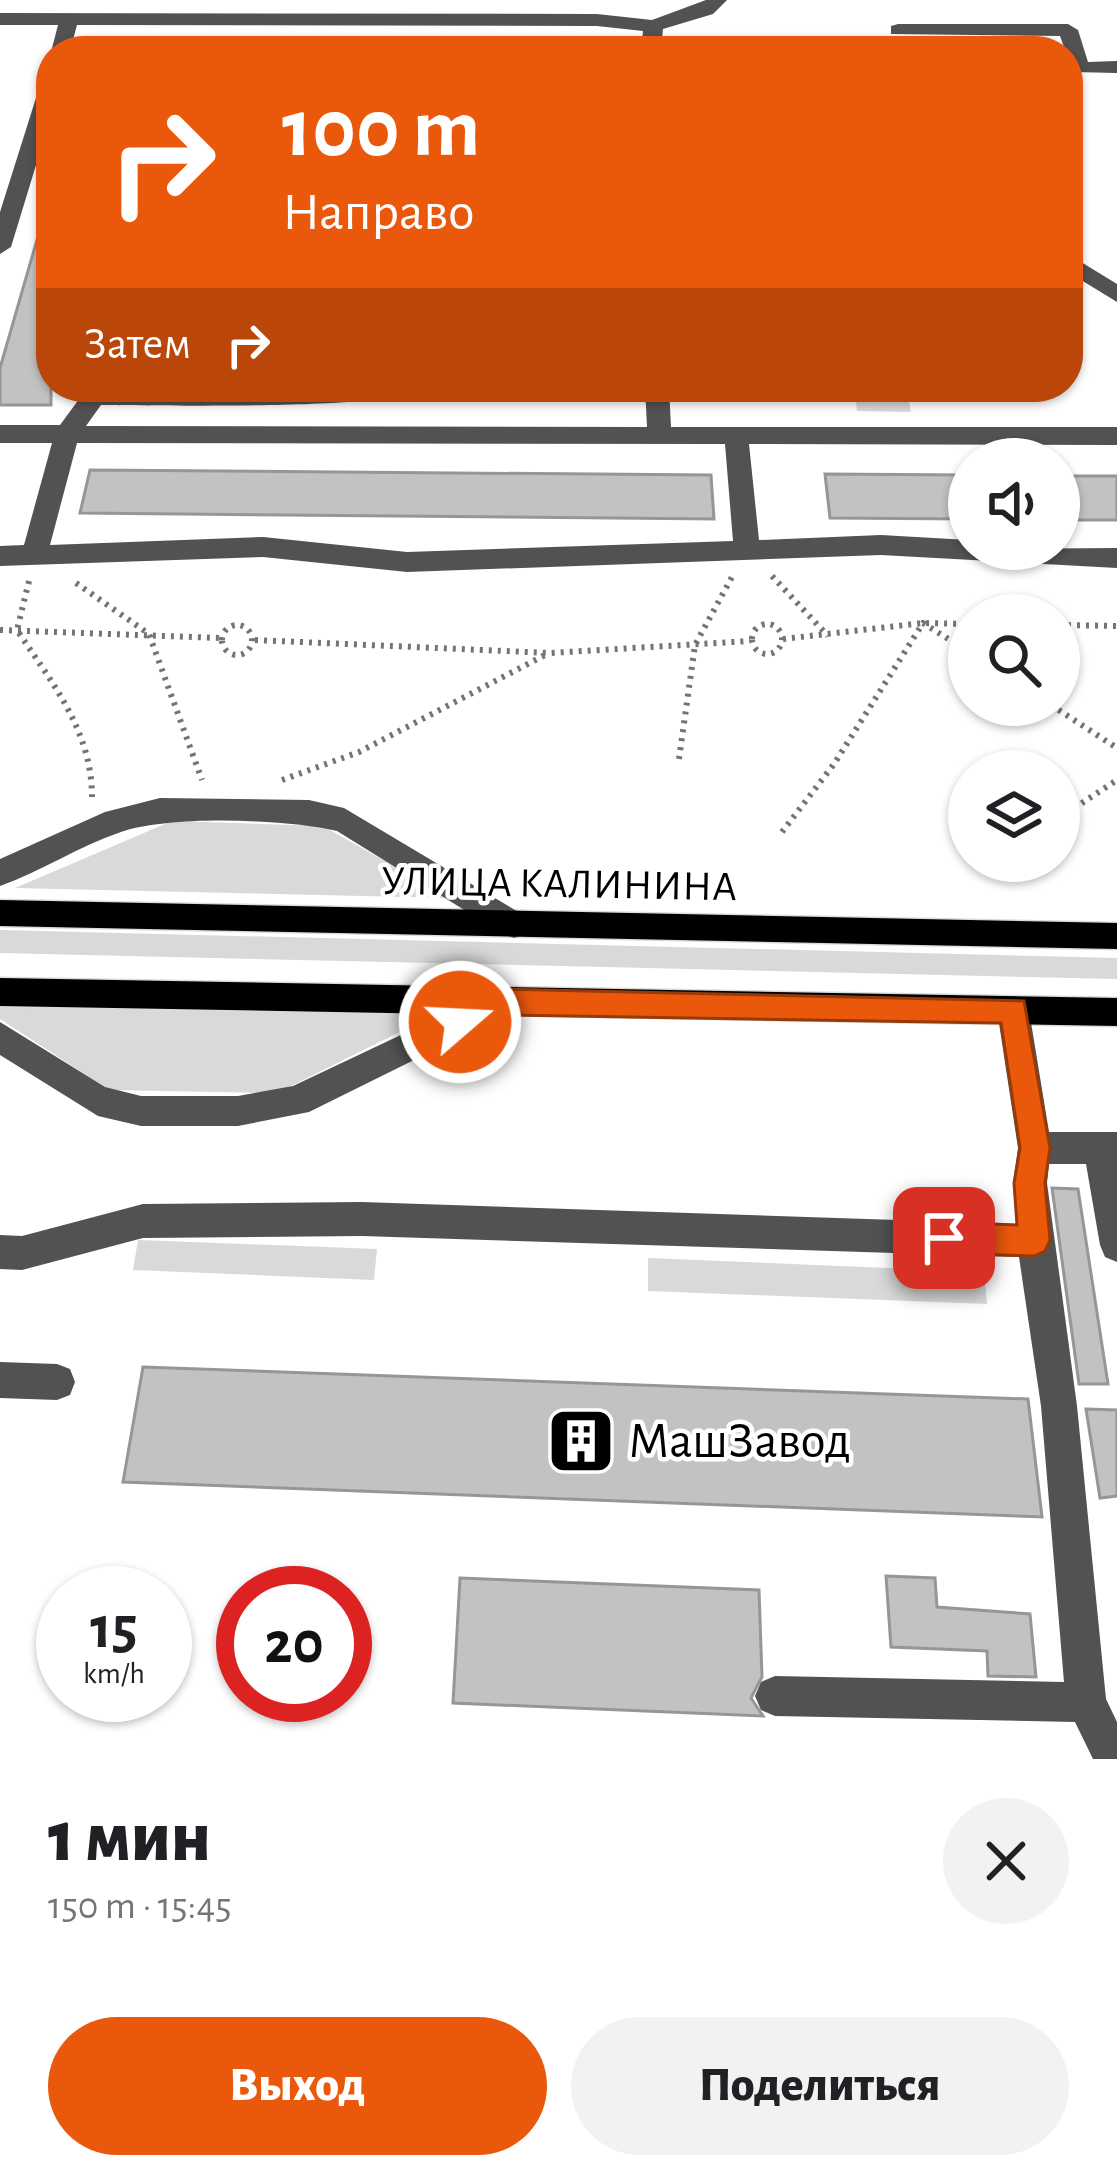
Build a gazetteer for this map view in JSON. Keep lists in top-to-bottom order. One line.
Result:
{"streets":{"main road":["УЛИЦА КАЛИНИНА"]},"places":{"building":["МашЗавод"]},"page":{"turn":["100 m","Направо"],"then":"Затем","speed":"15 km/h","limit":"20","heading":["1 мин","150 m · 15:45"],"buttons":["Выход","Поделиться"]}}
